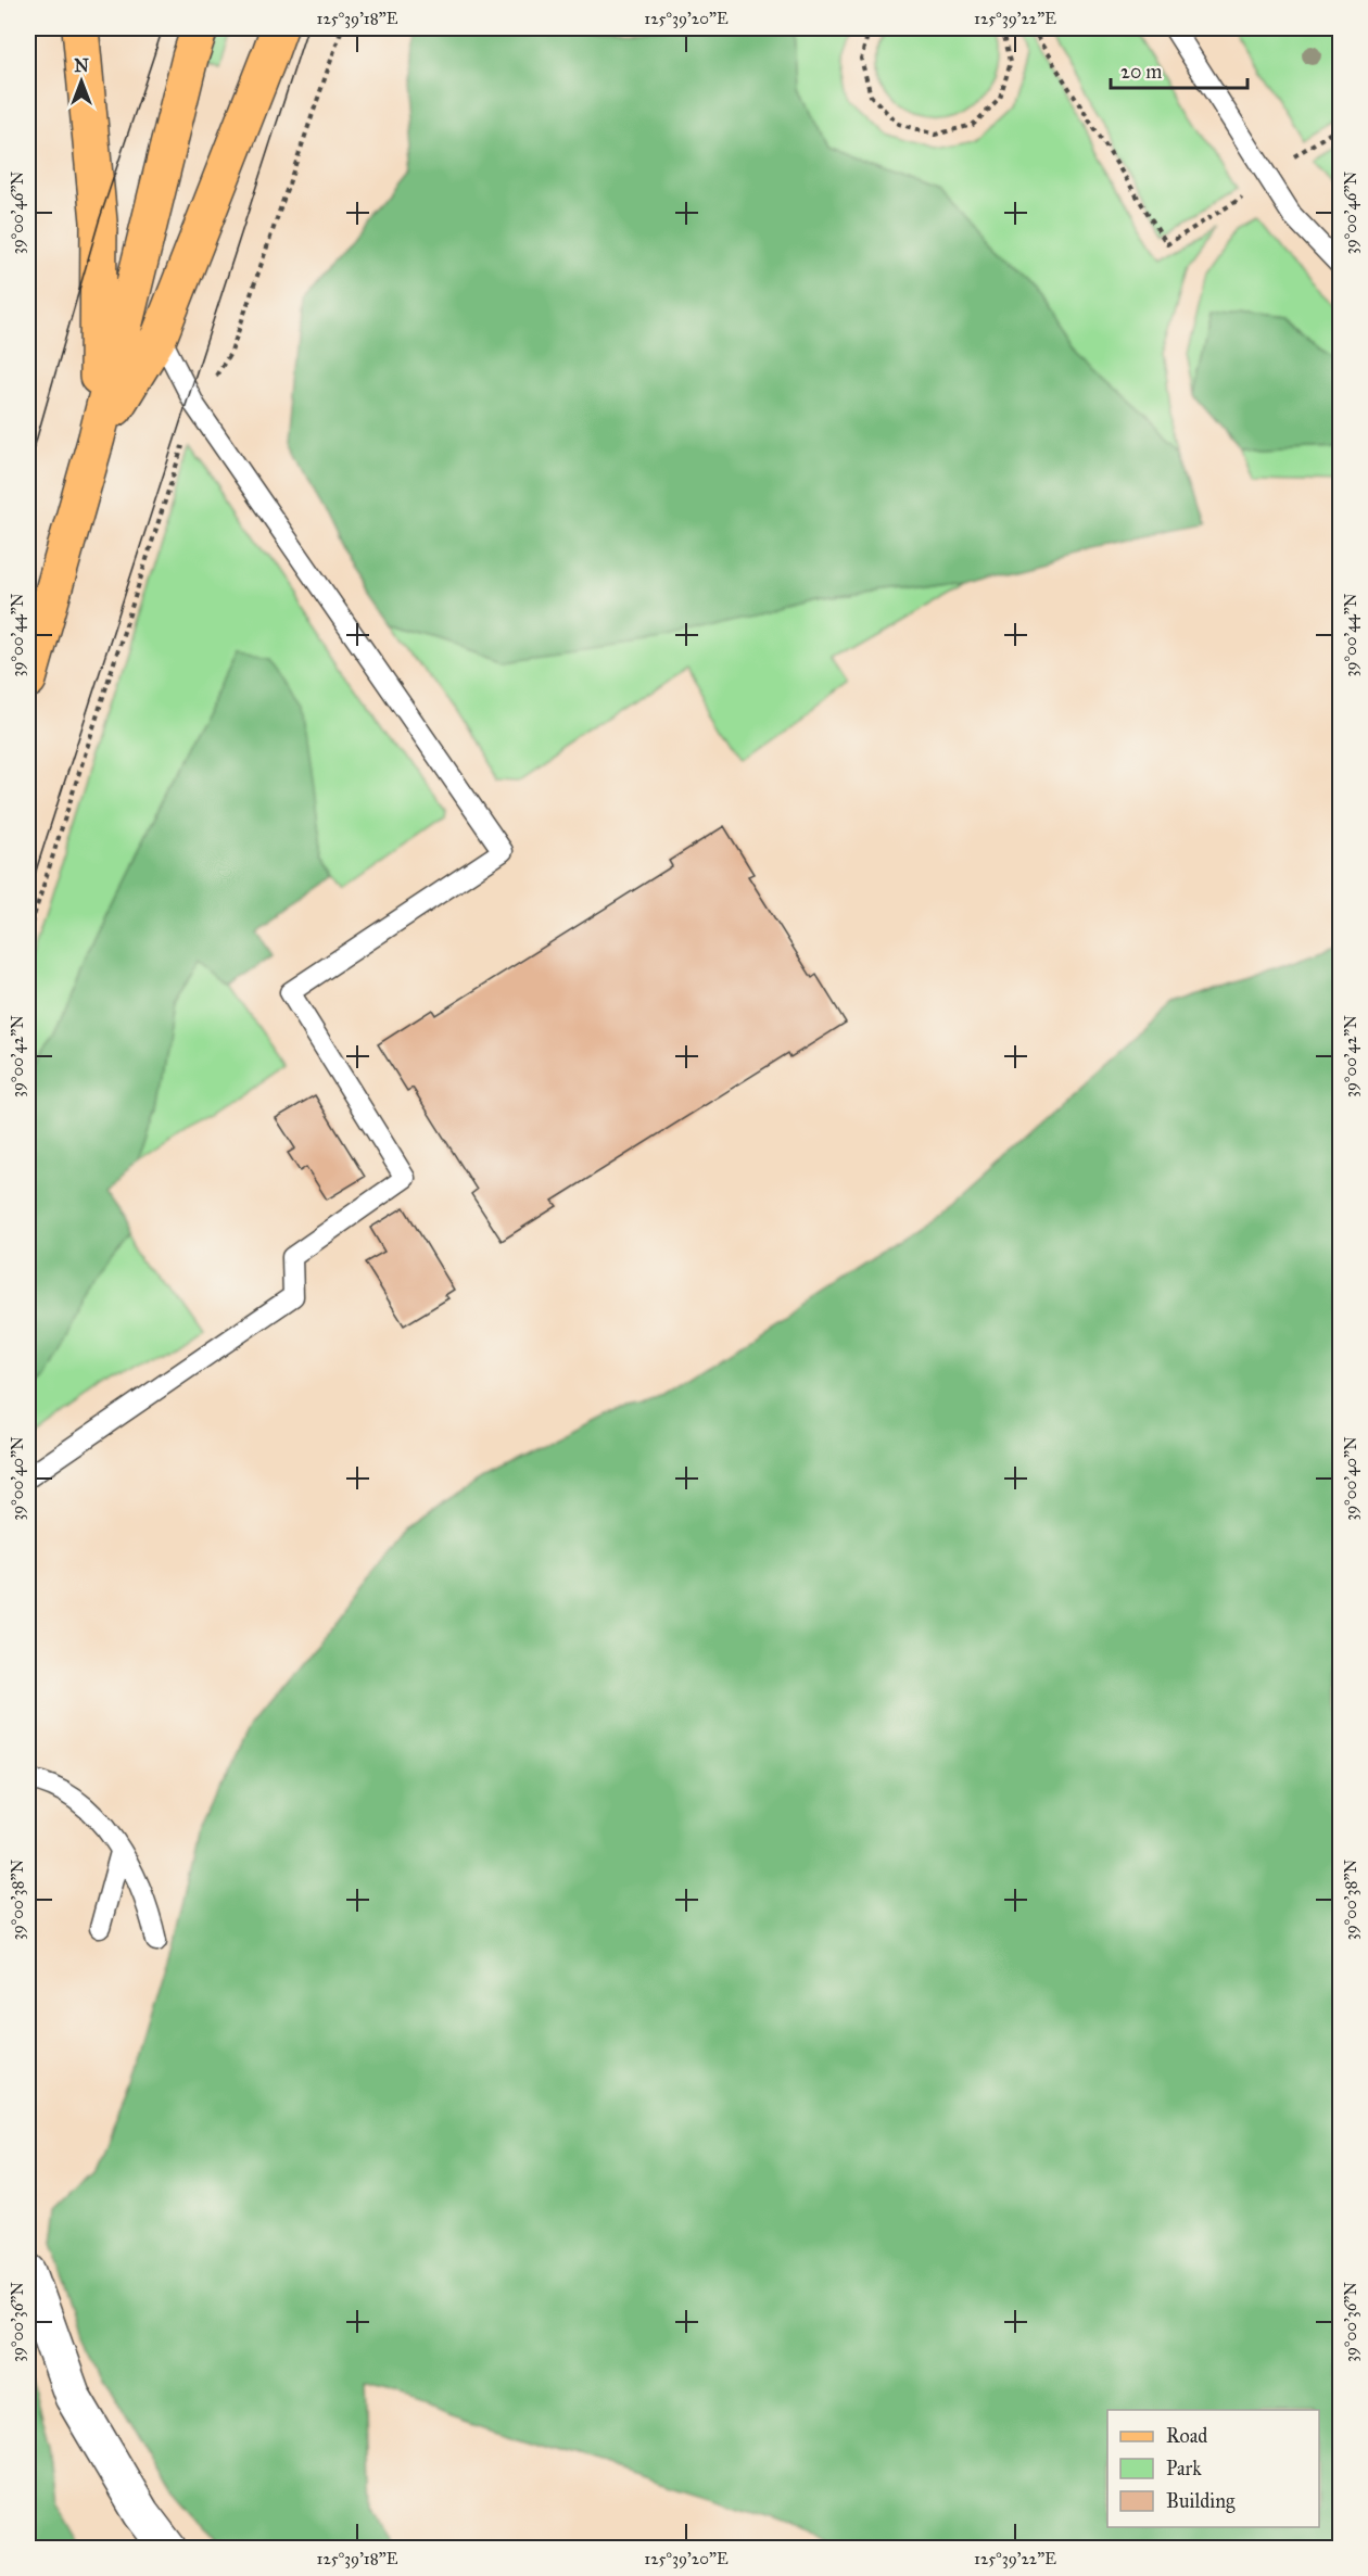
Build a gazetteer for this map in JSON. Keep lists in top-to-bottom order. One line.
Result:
{"legend":["Road","Park","Building"],"scale_bar":"20 m","north":"top","coordinates":["125°39'18\"E","125°39'20\"E","125°39'22\"E","39°00'46\"N","39°00'44\"N","39°00'42\"N","39°00'40\"N","39°00'38\"N","39°00'36\"N"]}
